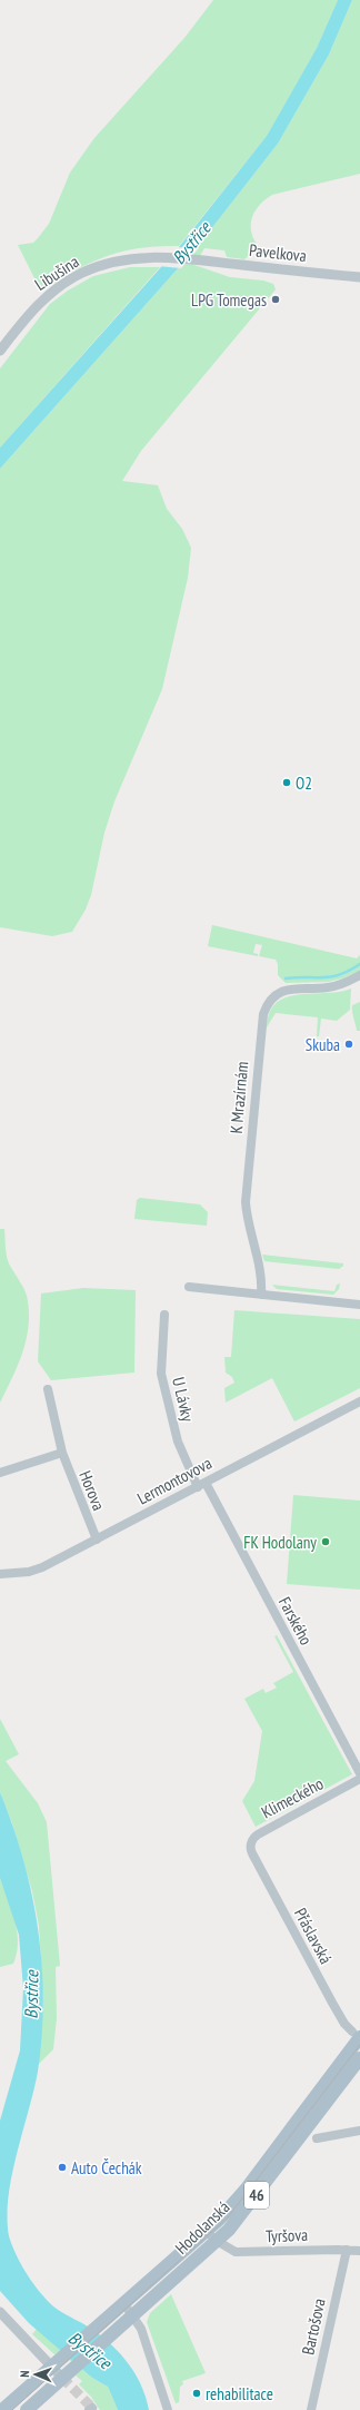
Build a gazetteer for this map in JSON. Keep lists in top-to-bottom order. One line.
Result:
{"streets":{"main road":["46","Hodolanská"],"street":["Pavelkova","Libušina","K Mrazírnám","U Lávky","Lermontovova","Horova","Farského","Klimeckého","Přáslavská","Tyršova","Bartošova"]},"crossings":[["Pavelkova","Libušina"],["U Lávky","Lermontovova"],["U Lávky","Farského"],["Lermontovova","Horova"],["Lermontovova","Farského"],["Klimeckého","Přáslavská"],["46","Hodolanská"],["Hodolanská","Tyršova"],["Tyršova","Bartošova"]],"water":["Bystřice"],"places":["LPG Tomegas","O2","Skuba","FK Hodolany","Auto Čechák","rehabilitace"],"north":"left"}
